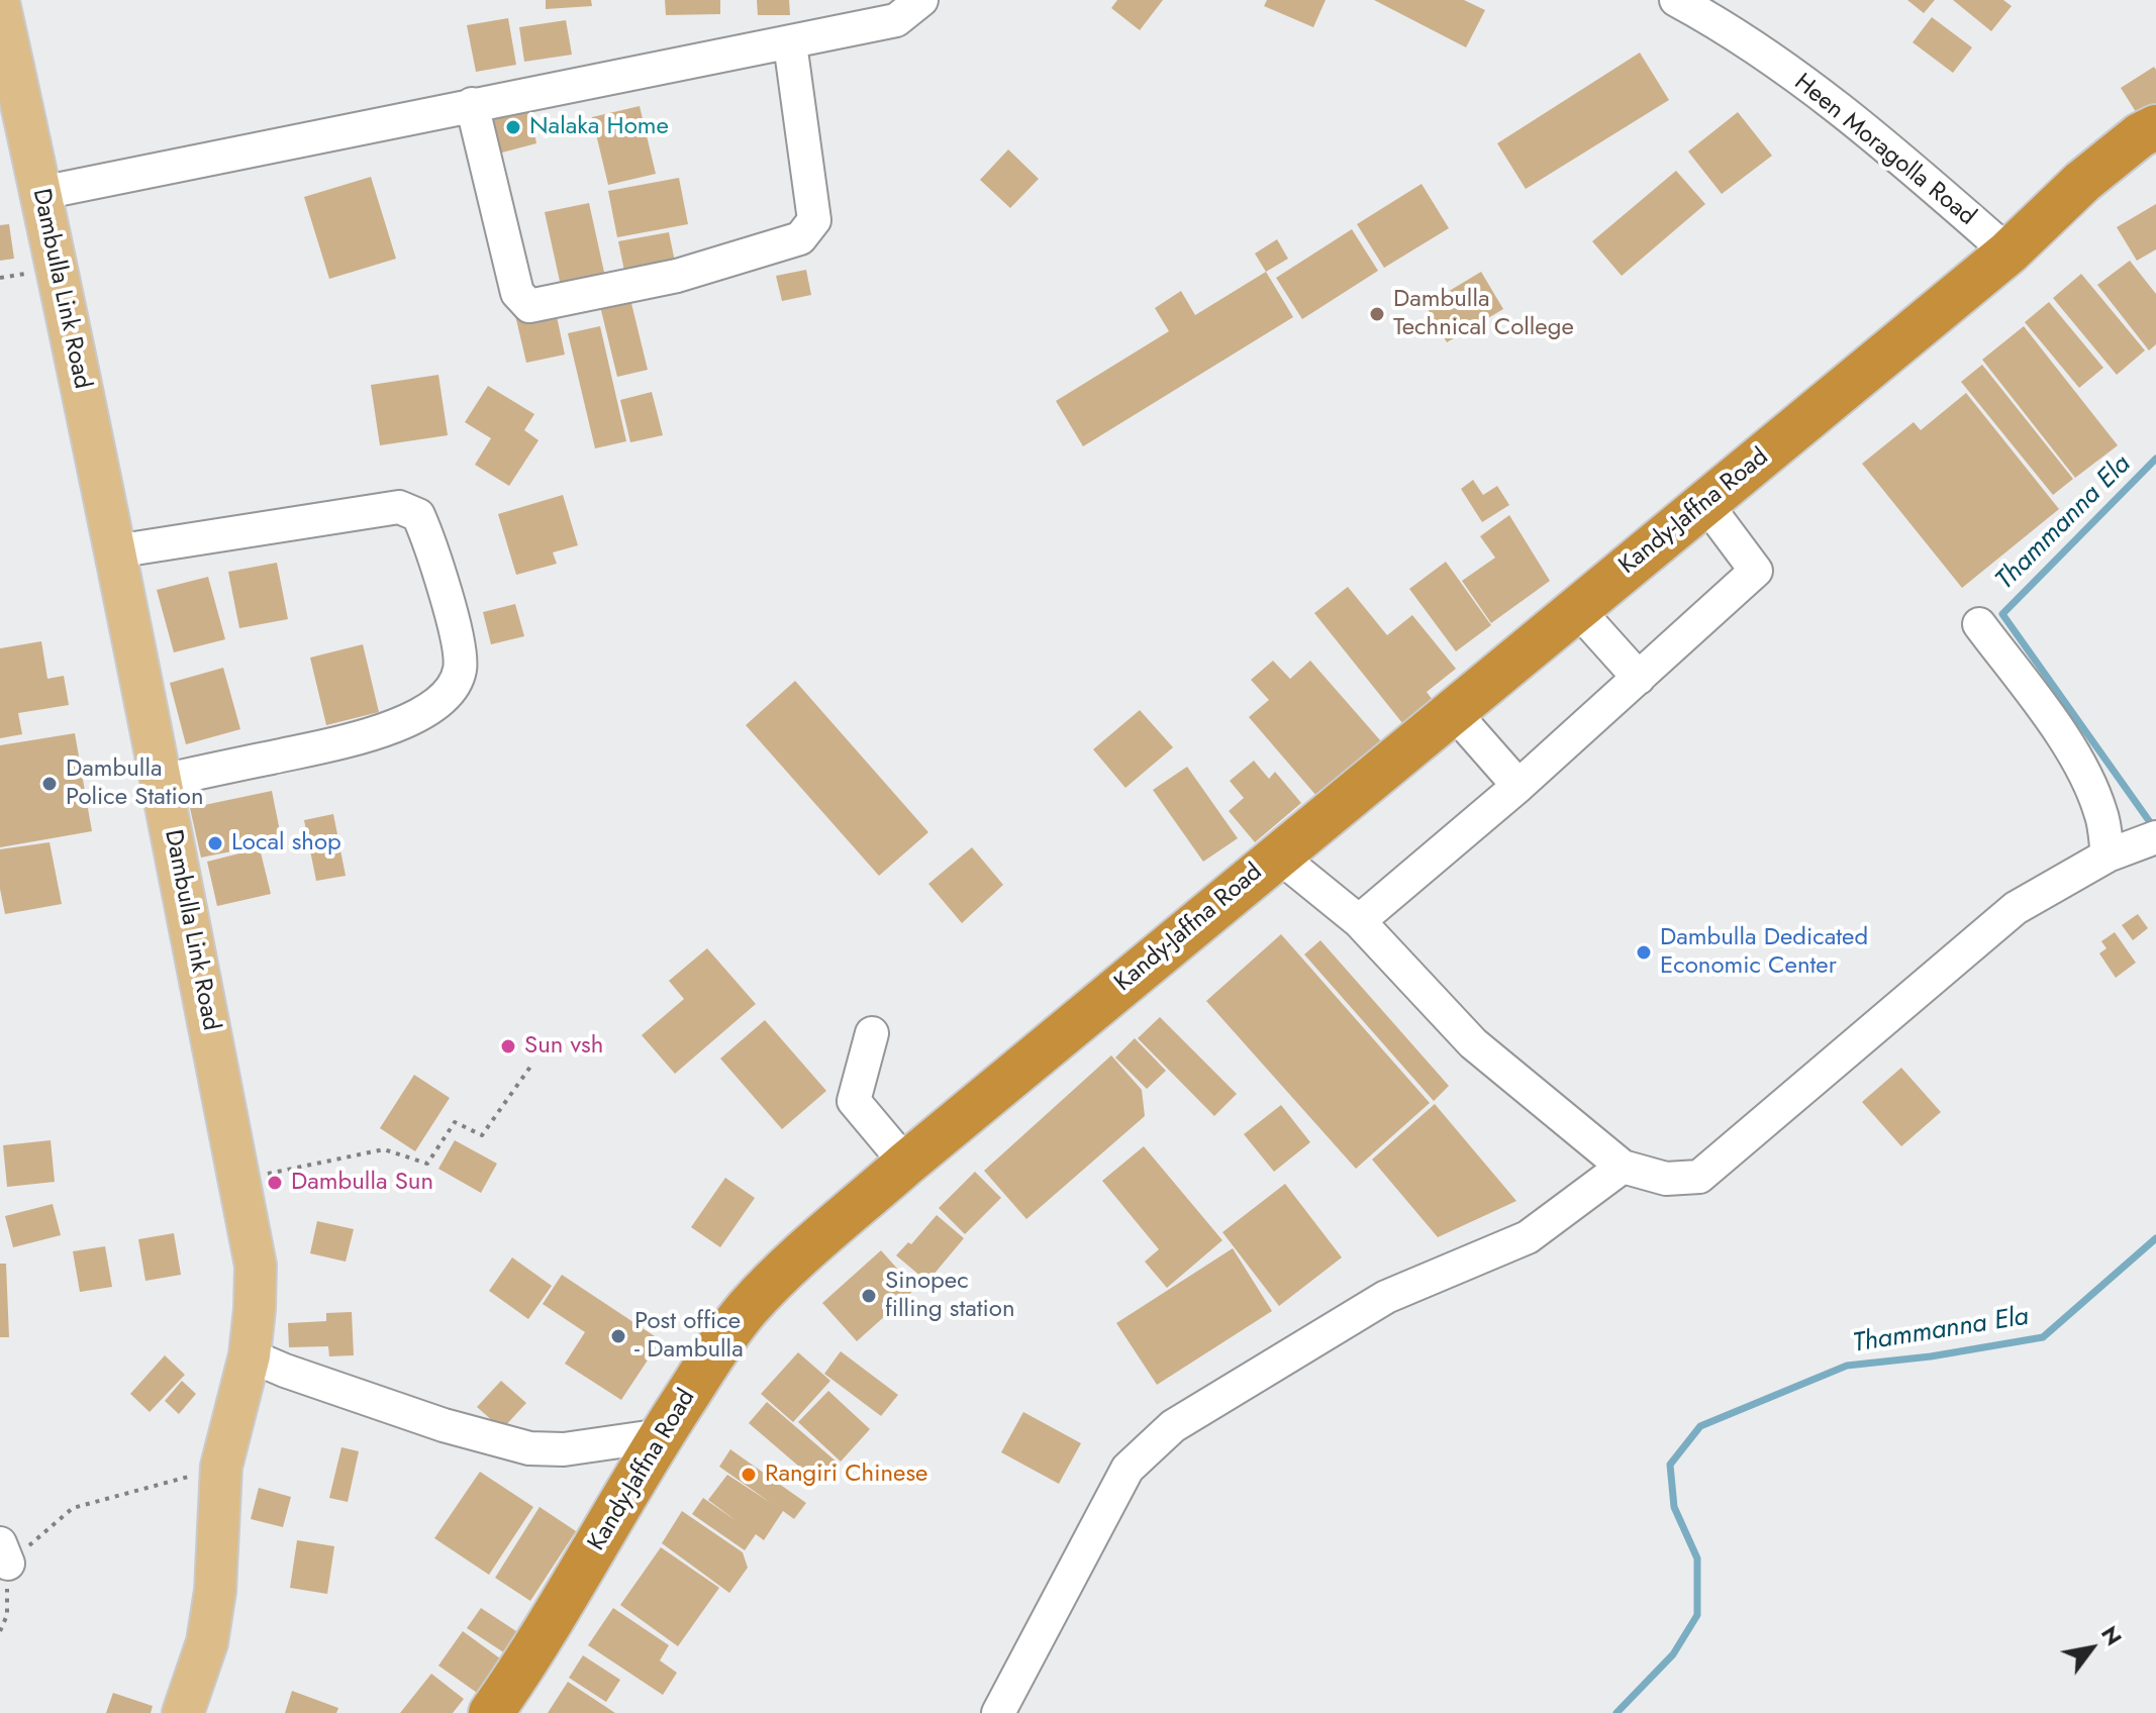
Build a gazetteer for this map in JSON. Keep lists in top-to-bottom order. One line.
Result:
{"streets":{"highway":["Kandy-Jaffna Road"],"main road":["Dambulla Link Road"],"street":["Heen Moragolla Road"]},"crossings":[["Heen Moragolla Road","Kandy-Jaffna Road"]],"water":["Thammanna Ela"],"places":["Nalaka Home","Dambulla Technical College","Dambulla Police Station","Local shop","Dambulla Dedicated Economic Center","Sun vsh","Dambulla Sun","Sinopec filling station","Post office - Dambulla","Rangiri Chinese"],"north":"top right"}
